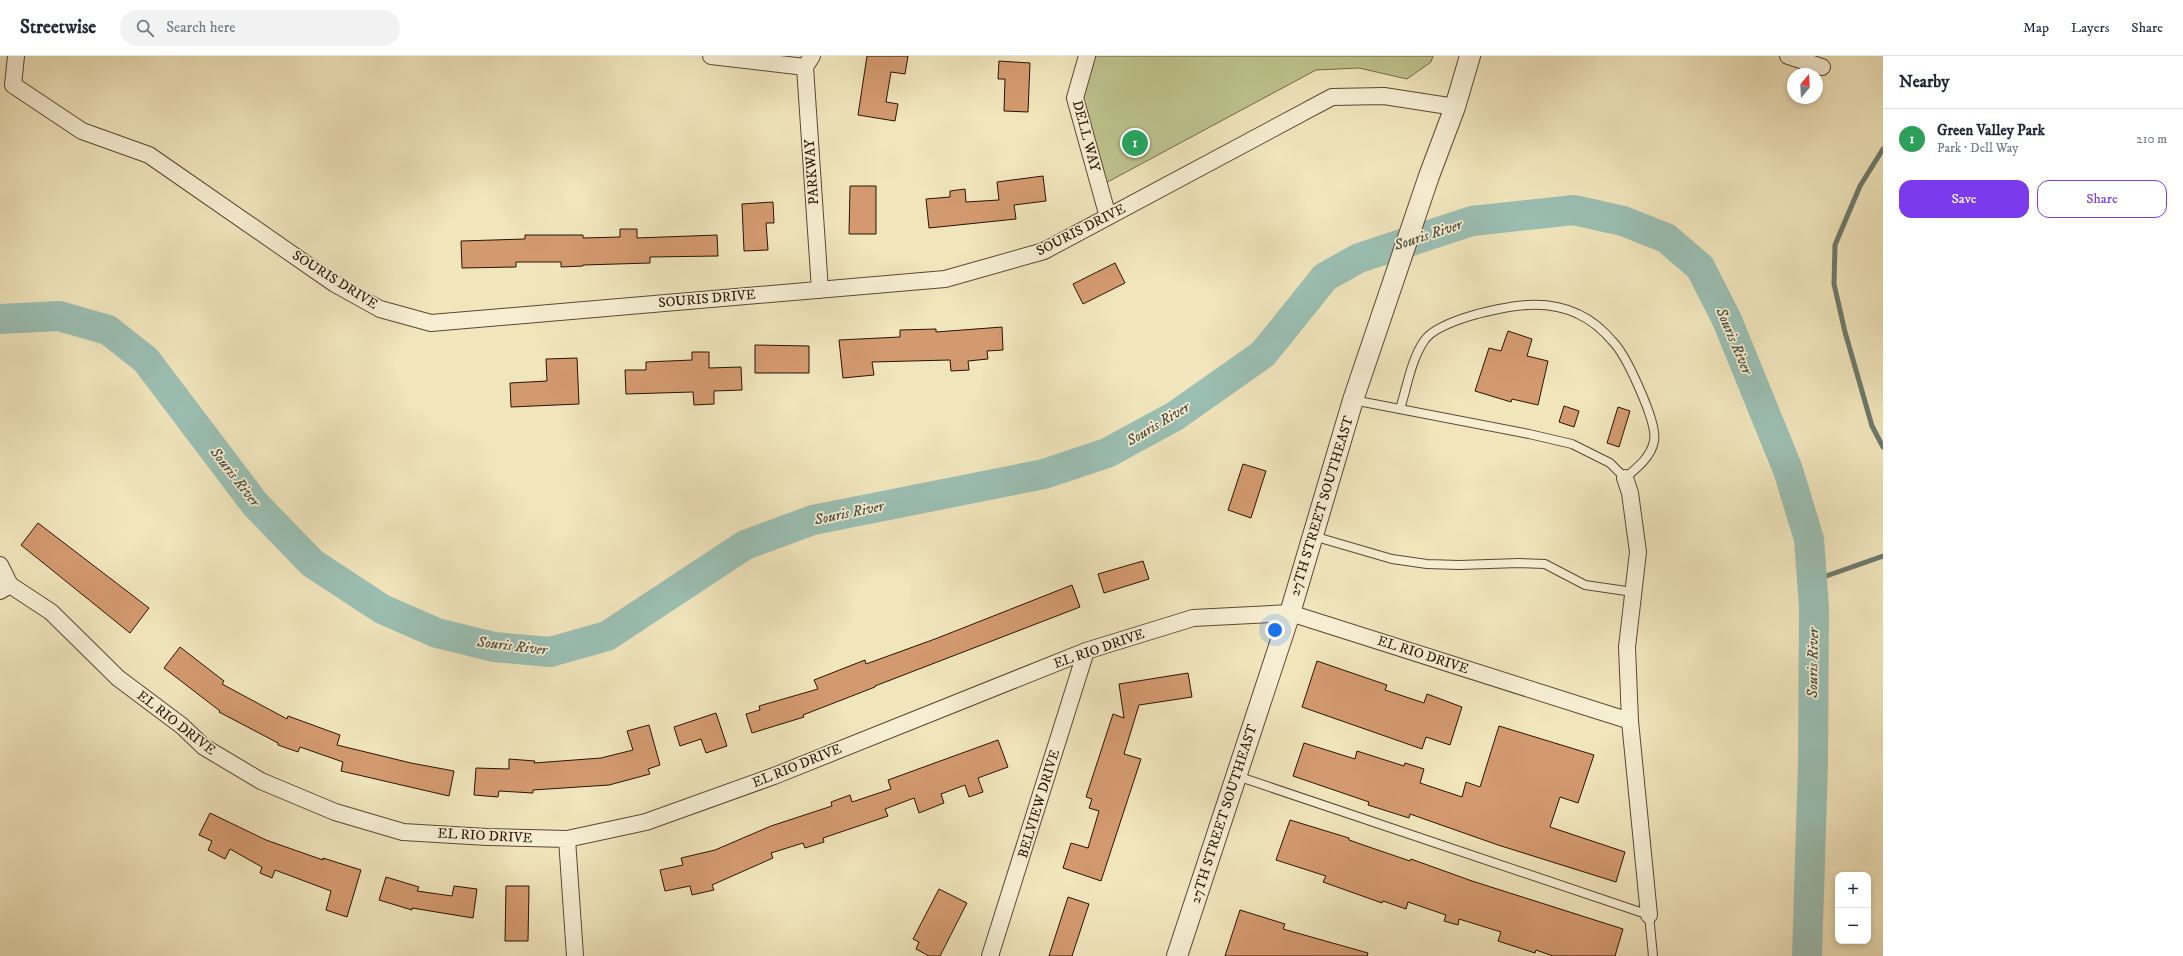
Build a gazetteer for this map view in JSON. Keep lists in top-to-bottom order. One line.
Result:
{"streets":{"street":["DELL WAY","PARKWAY","SOURIS DRIVE","27TH STREET SOUTHEAST","EL RIO DRIVE","BELVIEW DRIVE"]},"crossings":[["DELL WAY","SOURIS DRIVE"],["PARKWAY","SOURIS DRIVE"],["SOURIS DRIVE","27TH STREET SOUTHEAST"],["27TH STREET SOUTHEAST","EL RIO DRIVE"],["EL RIO DRIVE","BELVIEW DRIVE"]],"water":["Souris River"],"north":"top","page":{"header":"Streetwise","search":"Search here","nav":["Map","Layers","Share"],"heading":"Nearby","list":[{"mark":"1","name":"Green Valley Park","note":"Park · Dell Way","value":"210 m"}],"pins":"1","buttons":["Save","Share"],"map_buttons":["+","−"]}}
